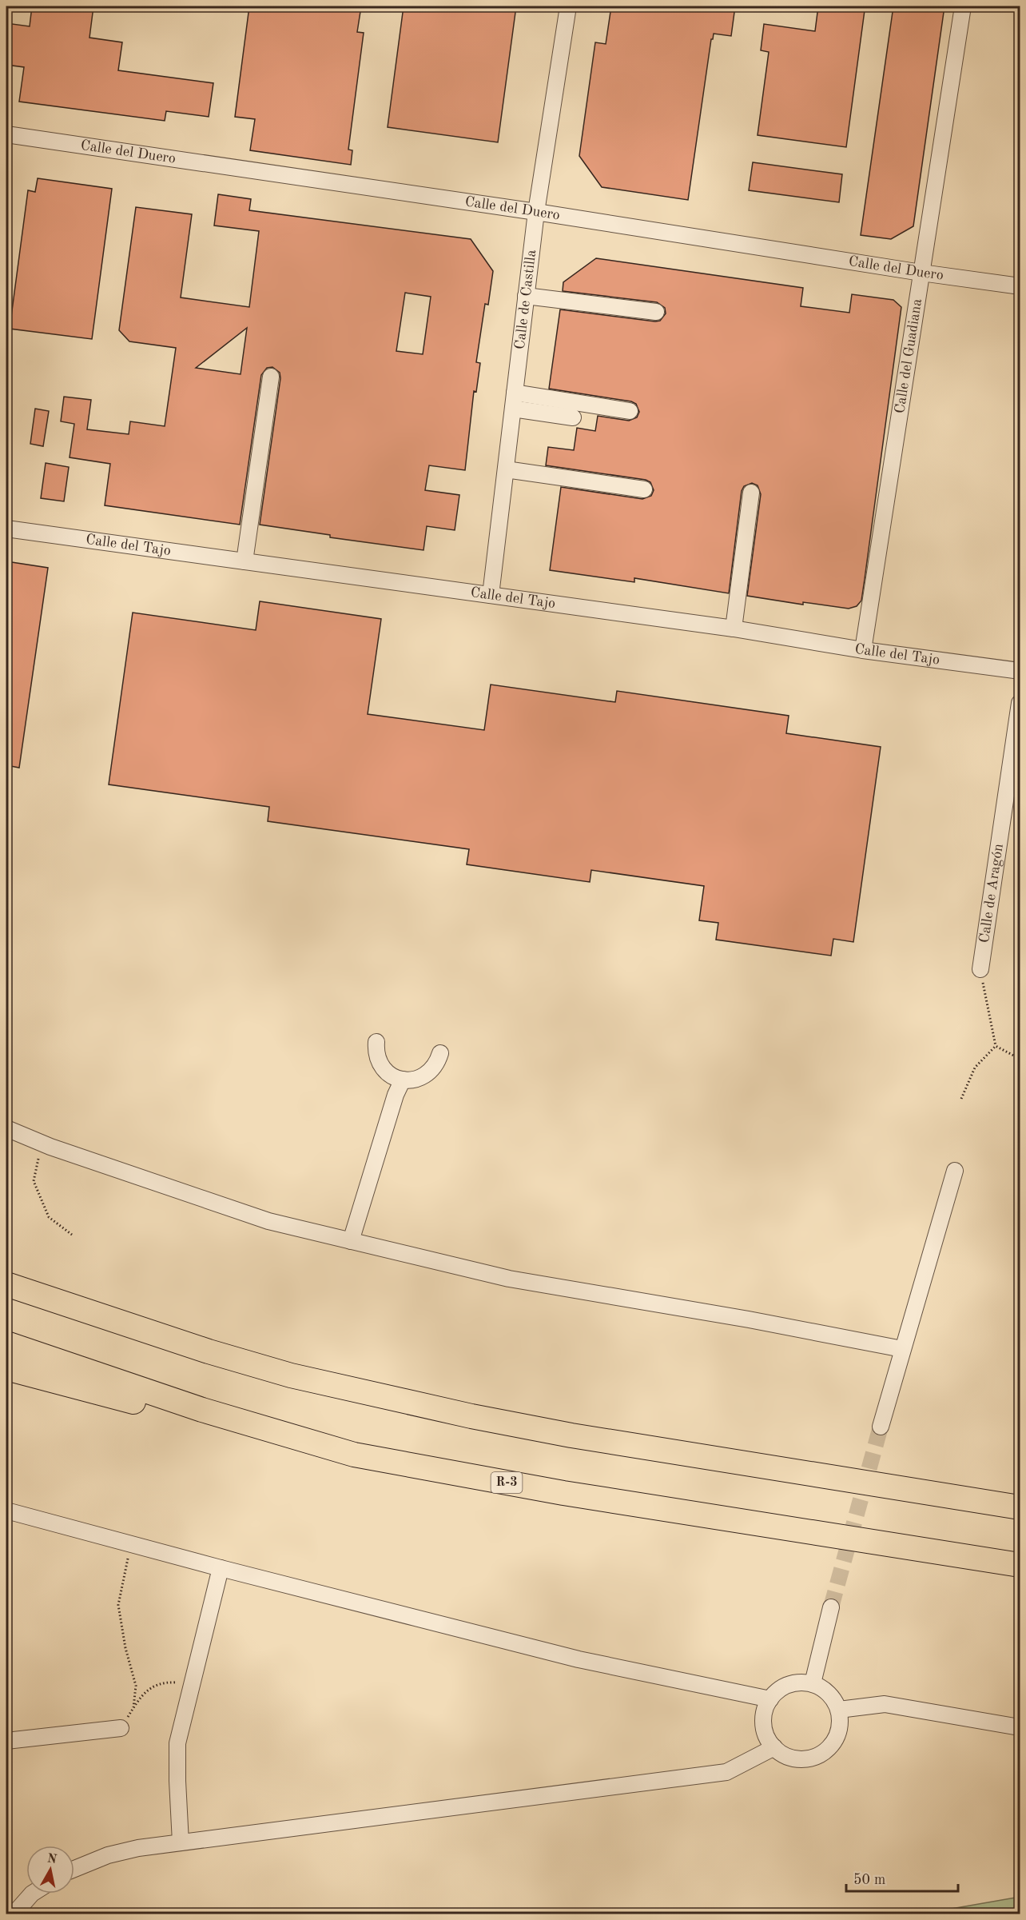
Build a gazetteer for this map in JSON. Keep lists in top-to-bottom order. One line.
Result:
{"streets":{"highway":["R-3"],"street":["Calle del Duero","Calle de Castilla","Calle del Guadiana","Calle del Tajo","Calle de Aragón"]},"crossings":[["Calle del Duero","Calle de Castilla"],["Calle del Duero","Calle del Guadiana"],["Calle de Castilla","Calle del Tajo"],["Calle del Guadiana","Calle del Tajo"]],"scale_bar":"50 m","north":"top"}
